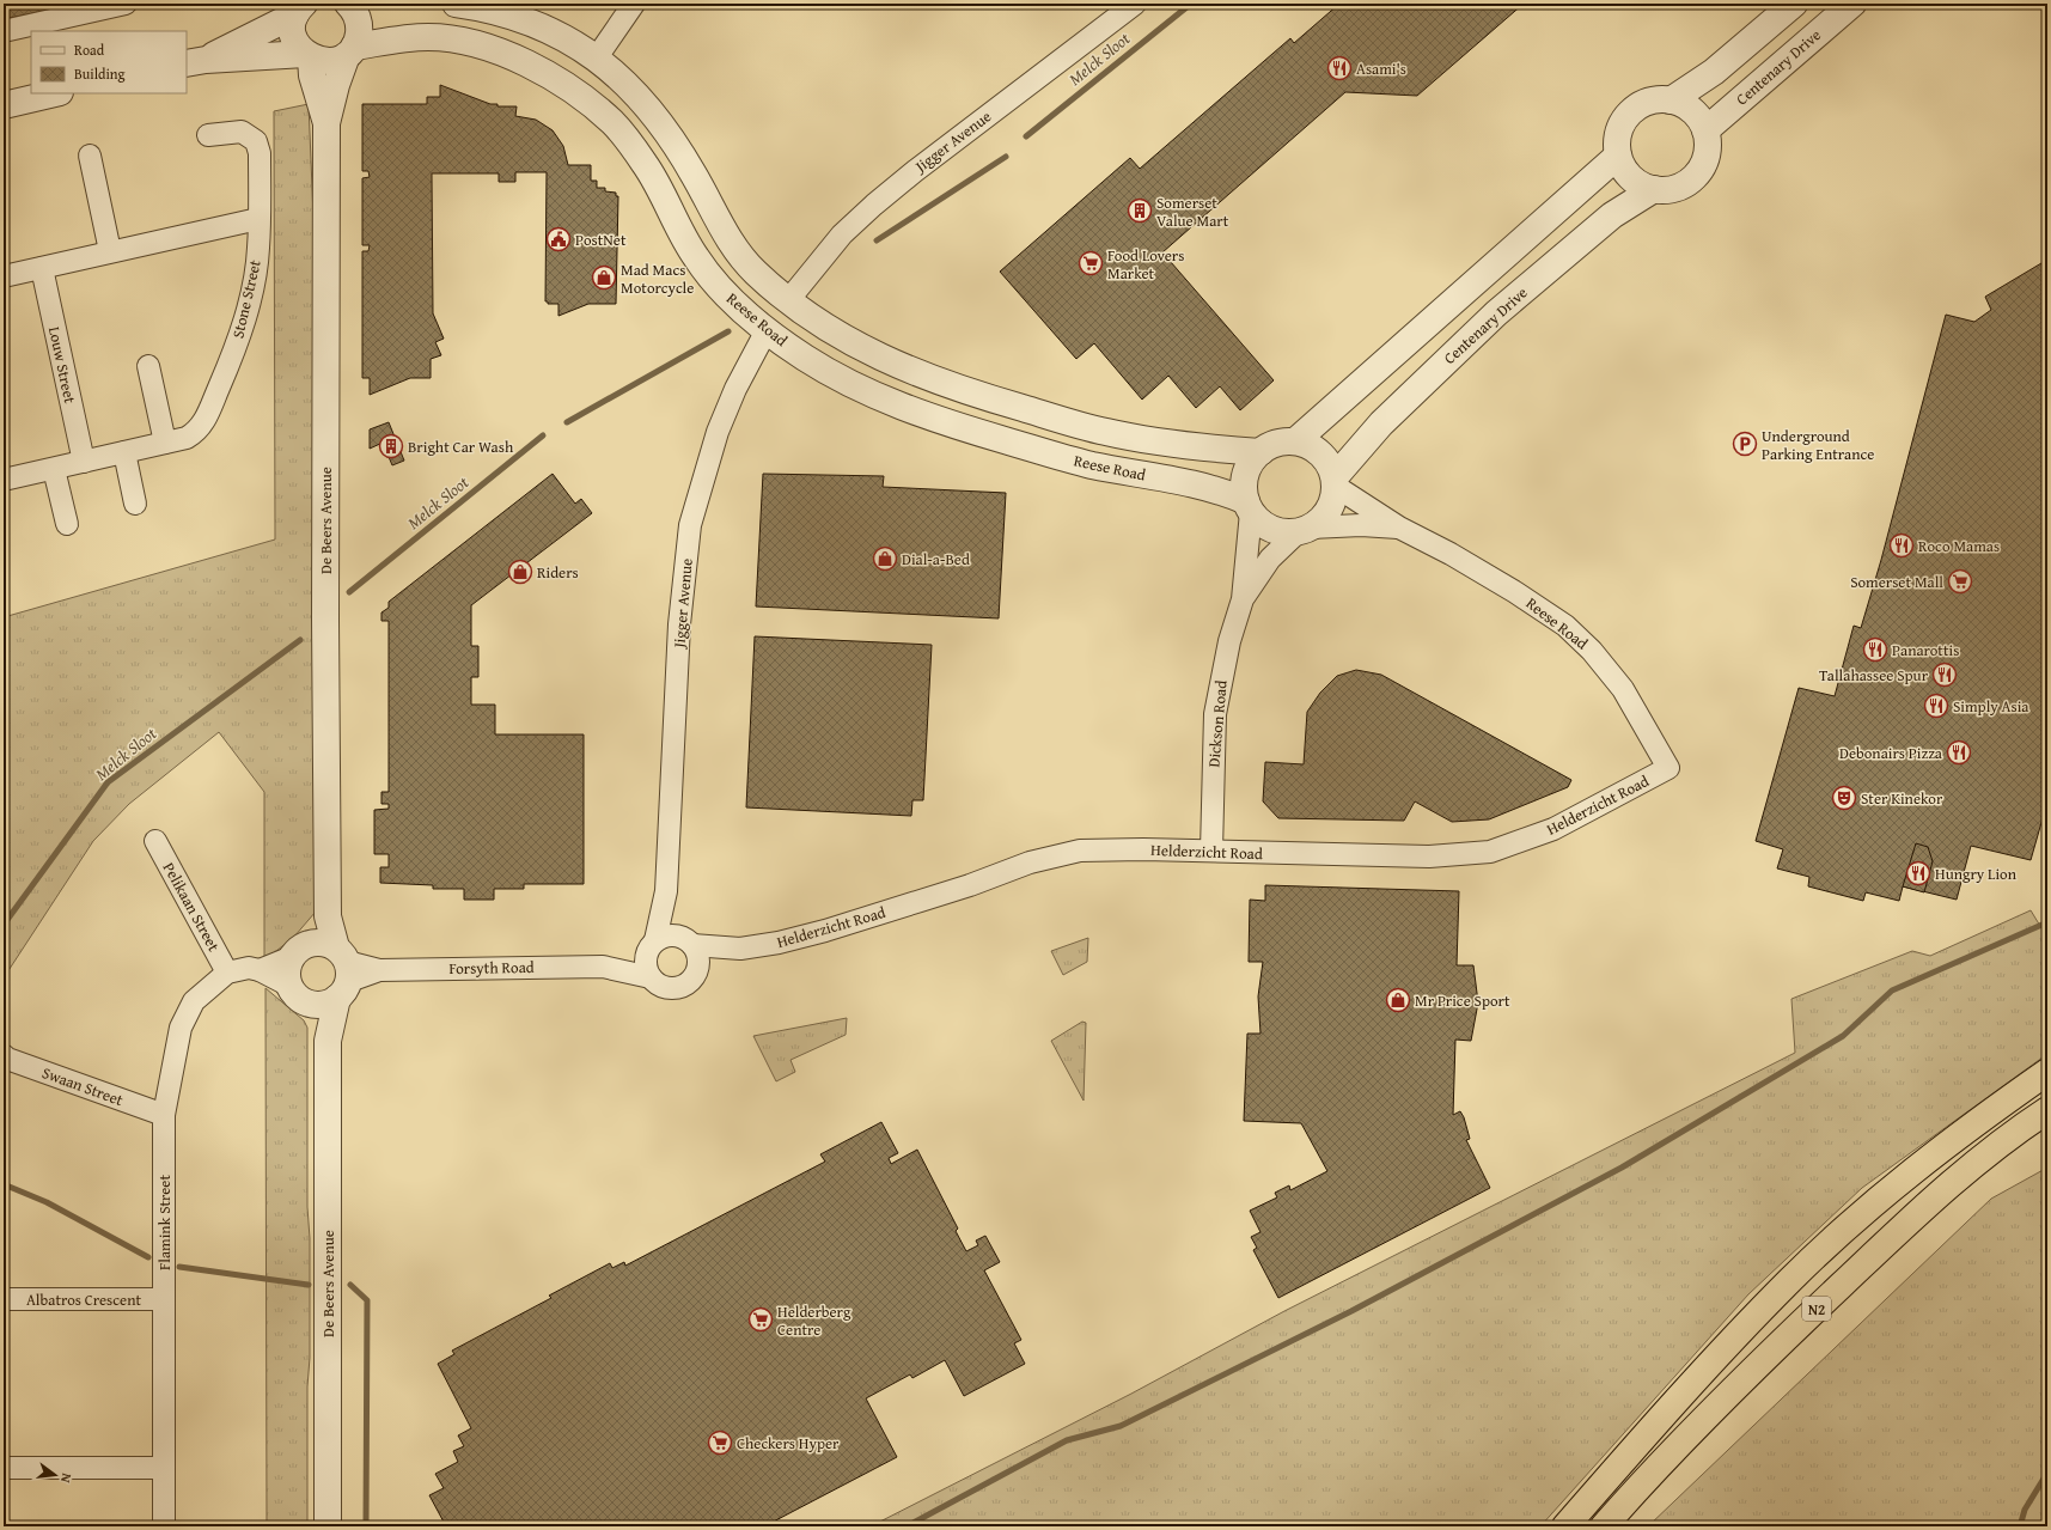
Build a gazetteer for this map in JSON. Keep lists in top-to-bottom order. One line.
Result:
{"streets":{"highway":["N2"],"street":["Centenary Drive","Jigger Avenue","Stone Street","Reese Road","Louw Street","De Beers Avenue","Dickson Road","Helderzicht Road","Pelikaan Street","Forsyth Road","Swaan Street","Flamink Street","Albatros Crescent"]},"crossings":[["Centenary Drive","Reese Road"],["Centenary Drive","Dickson Road"],["Jigger Avenue","Reese Road"],["Jigger Avenue","Helderzicht Road"],["Jigger Avenue","Forsyth Road"],["Stone Street","Louw Street"],["Reese Road","De Beers Avenue"],["Reese Road","Dickson Road"],["Reese Road","Helderzicht Road"],["De Beers Avenue","Forsyth Road"],["De Beers Avenue","Flamink Street"],["Dickson Road","Helderzicht Road"],["Helderzicht Road","Forsyth Road"],["Pelikaan Street","Flamink Street"],["Forsyth Road","Flamink Street"],["Swaan Street","Flamink Street"],["Flamink Street","Albatros Crescent"]],"water":["Melck Sloot"],"places":{"restaurant":["Asami's","Roco Mamas","Panarottis","Tallahassee Spur","Simply Asia","Debonairs Pizza","Hungry Lion"],"building":["Somerset Value Mart","Bright Car Wash"],"public building":["PostNet"],"supermarket":["Food Lovers Market","Somerset Mall","Helderberg Centre","Checkers Hyper"],"shop":["Mad Macs Motorcycle","Dial-a-Bed","Riders","Mr Price Sport"],"parking":["Underground Parking Entrance"],"theatre":["Ster Kinekor"]},"legend":["Road","Building"],"north":"right"}
